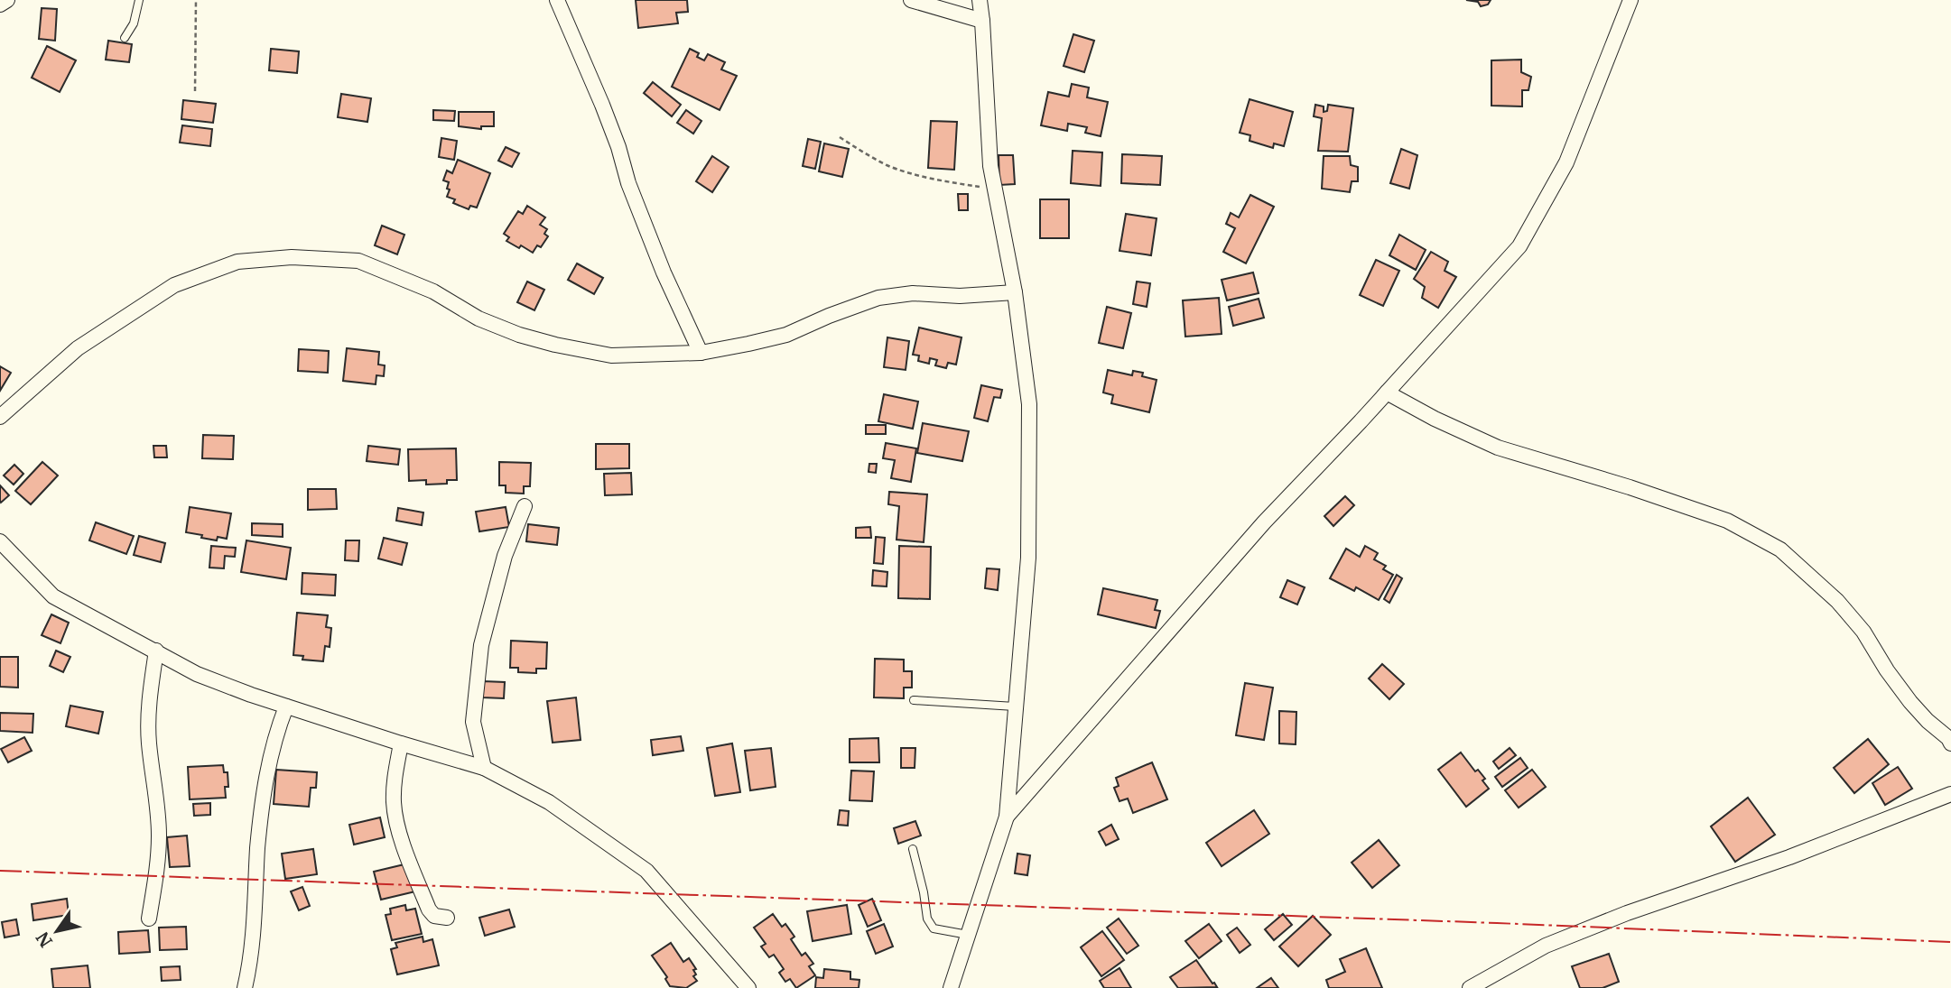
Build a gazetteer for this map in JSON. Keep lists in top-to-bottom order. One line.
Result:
{"north":"bottom left"}
